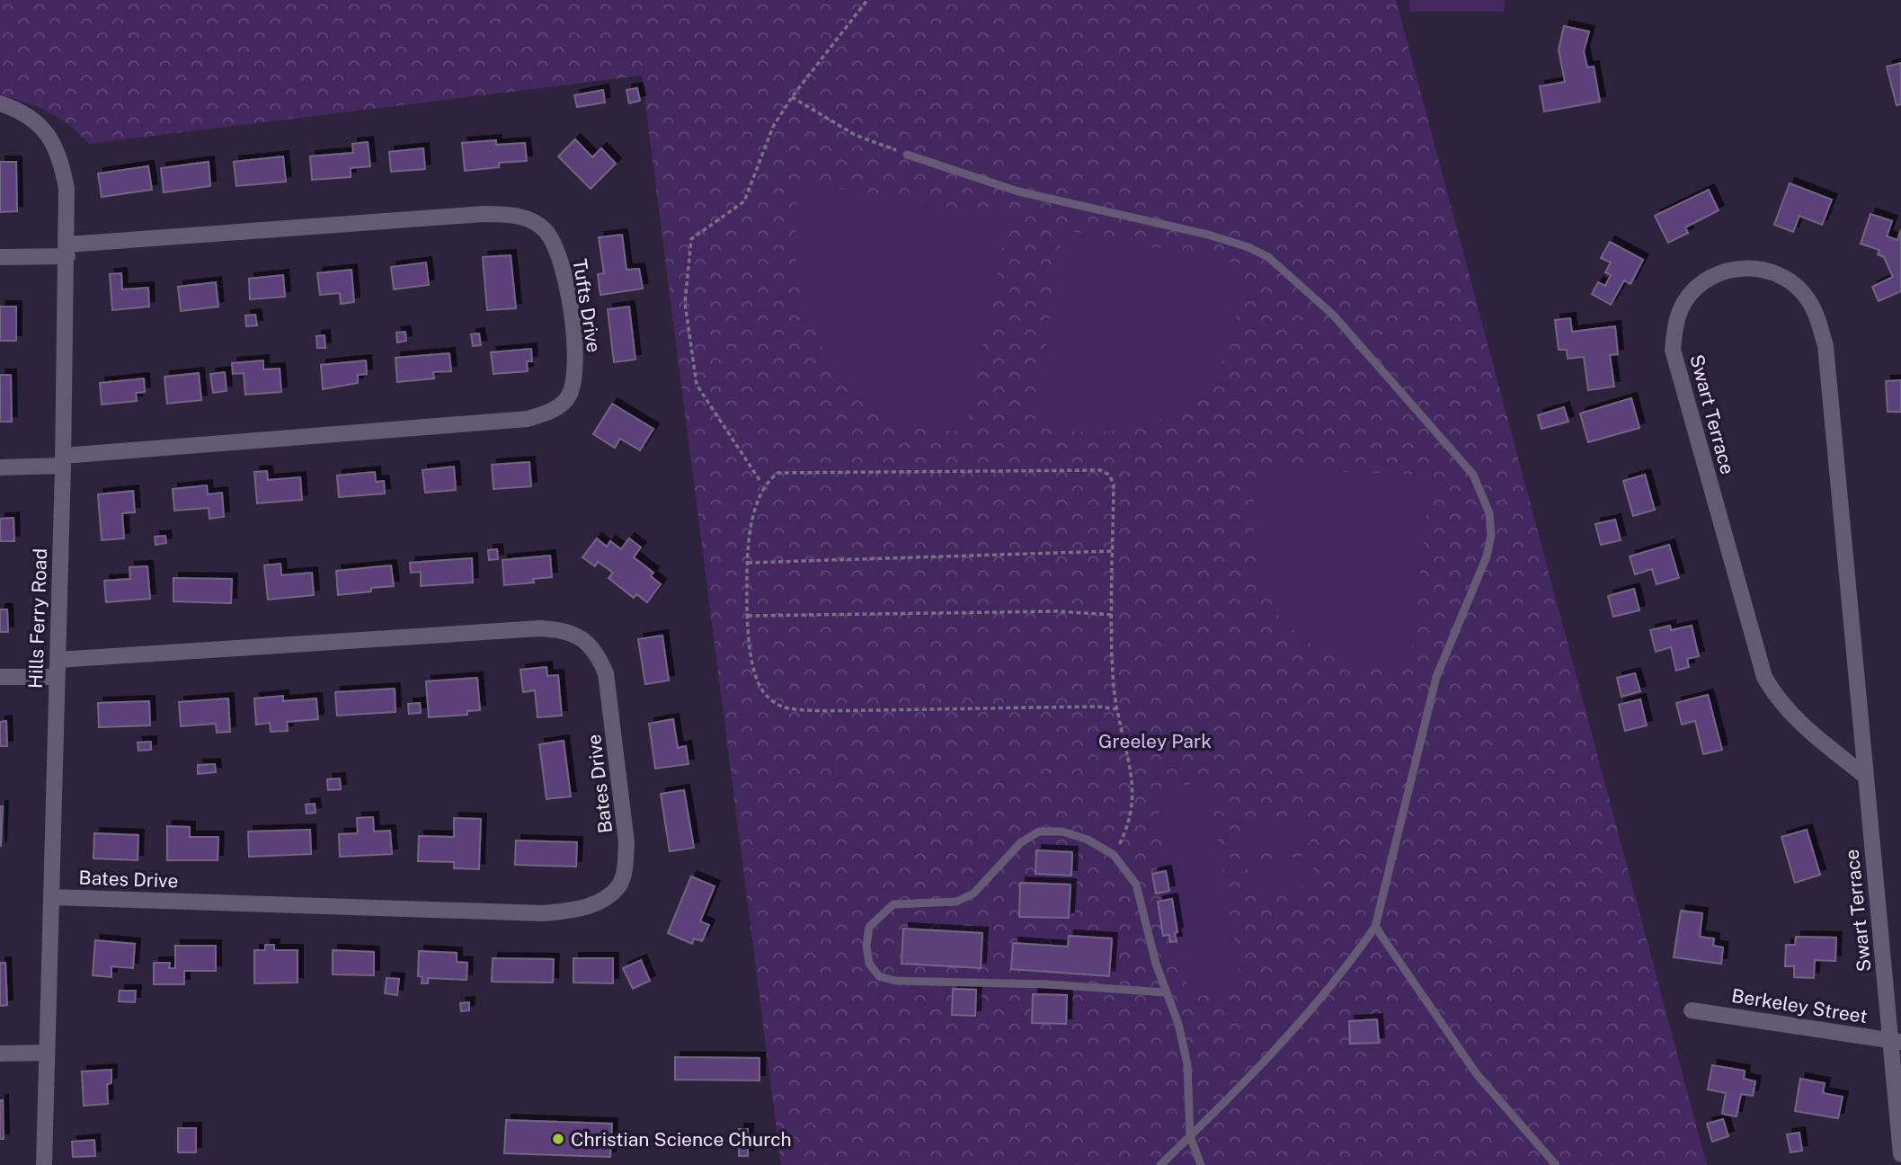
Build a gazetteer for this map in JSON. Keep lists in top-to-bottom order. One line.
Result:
{"streets":{"street":["Tufts Drive","Swart Terrace","Hills Ferry Road","Bates Drive","Berkeley Street"]},"crossings":[["Tufts Drive","Hills Ferry Road"],["Swart Terrace","Berkeley Street"],["Hills Ferry Road","Bates Drive"]],"parks":["Greeley Park"],"places":["Christian Science Church"]}
